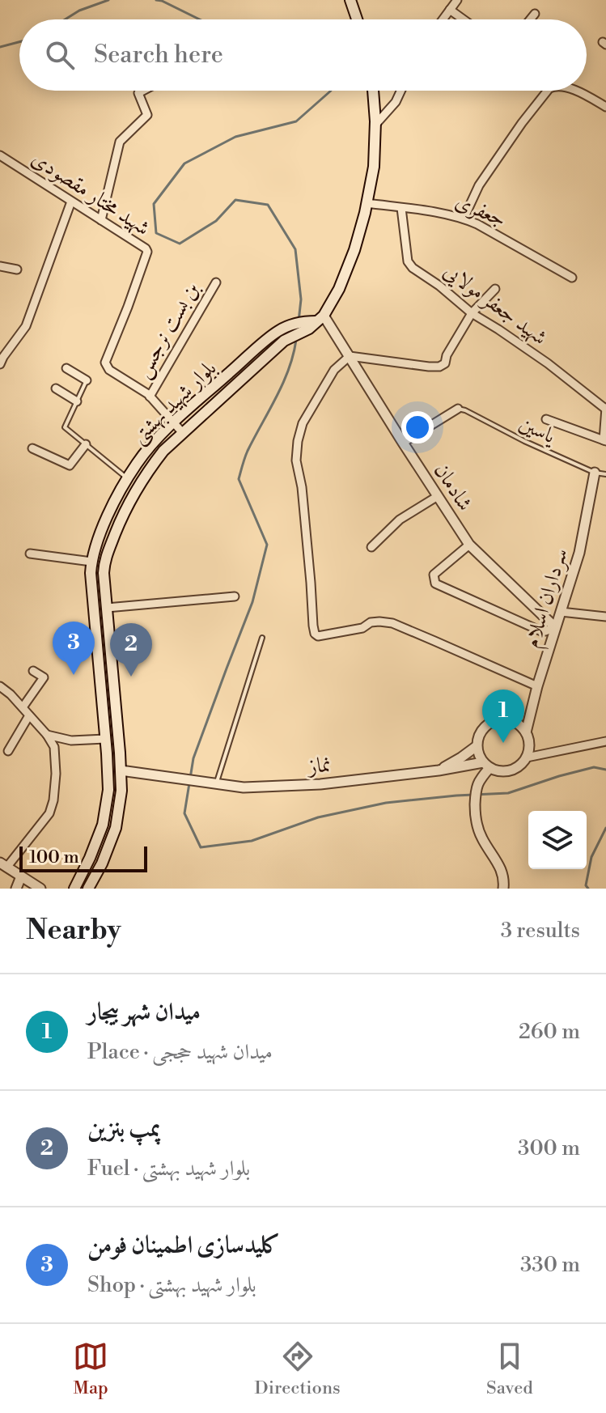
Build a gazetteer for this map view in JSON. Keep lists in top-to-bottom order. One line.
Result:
{"streets":{"main road":["بلوار شهید بهشتی"],"street":["شهید مختار مقصودی","جعفری","شهید جعفر مولایی","بن بست نرجس","شادمان","سرداران اسلام","نماز"],"lane":["یاسین"]},"crossings":[["شهید مختار مقصودی","بن بست نرجس"],["شهید مختار مقصودی","بلوار شهید بهشتی"],["جعفری","شهید جعفر مولایی"],["بلوار شهید بهشتی","شادمان"],["بلوار شهید بهشتی","نماز"],["یاسین","سرداران اسلام"],["شادمان","سرداران اسلام"],["سرداران اسلام","نماز"]],"scale_bar":"100 m","page":{"search":"Search here","pins":["3","2","1"],"scale":"100 m","heading":["Nearby","3 results"],"list":[{"mark":"1","name":"میدان شهر بیجار","note":"Place · میدان شهید حججی","value":"260 m"},{"mark":"2","name":"پمپ بنزین","note":"Fuel · بلوار شهید بهشتی","value":"300 m"},{"mark":"3","name":"کلیدسازی اطمینان فومن","note":"Shop · بلوار شهید بهشتی","value":"330 m"}],"nav":["Map","Directions","Saved"]}}
